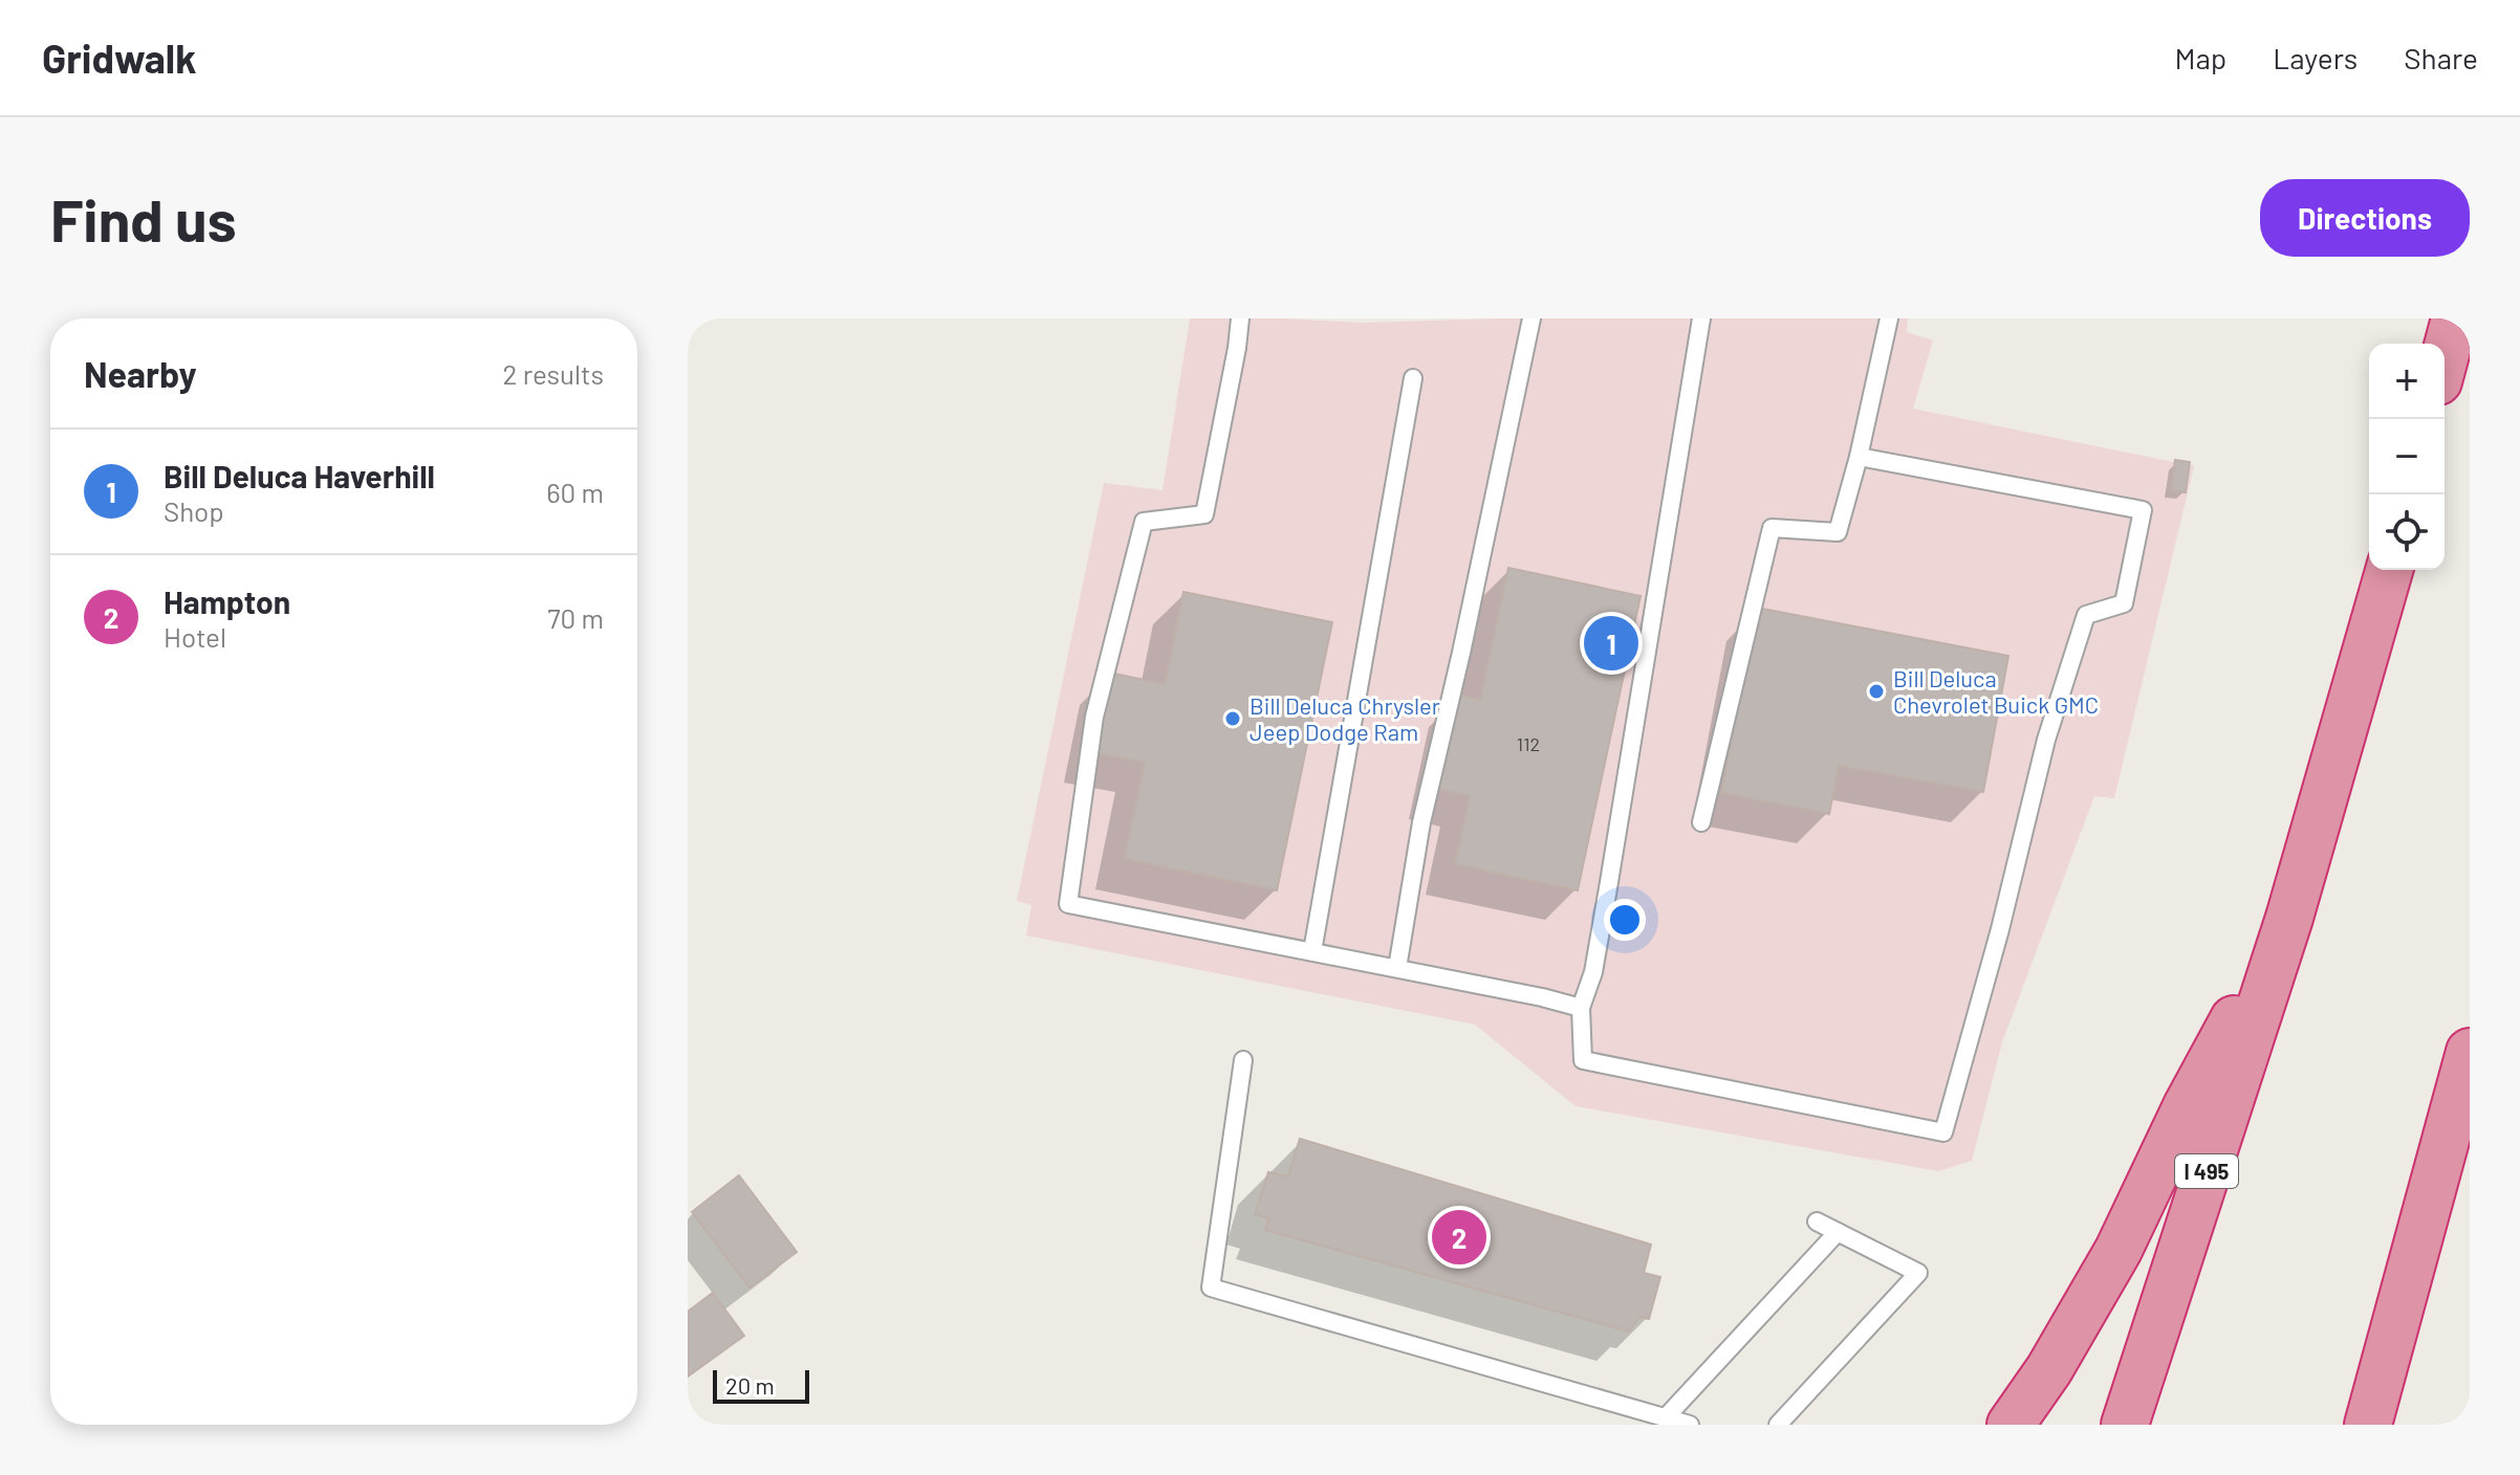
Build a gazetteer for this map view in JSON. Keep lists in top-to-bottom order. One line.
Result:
{"streets":{"highway":["I 495"]},"places":["Bill Deluca Chevrolet Buick GMC","Bill Deluca Chrysler Jeep Dodge Ram"],"house_numbers":["112"],"scale_bar":"20 m","page":{"header":"Gridwalk","nav":["Map","Layers","Share"],"buttons":"Directions","title":"Find us","heading":["Nearby","2 results"],"map_buttons":["+","−"],"list":[{"mark":"1","name":"Bill Deluca Haverhill","note":"Shop","value":"60 m"},{"mark":"2","name":"Hampton","note":"Hotel","value":"70 m"}],"pins":["1","2"],"scale":"20 m"}}
